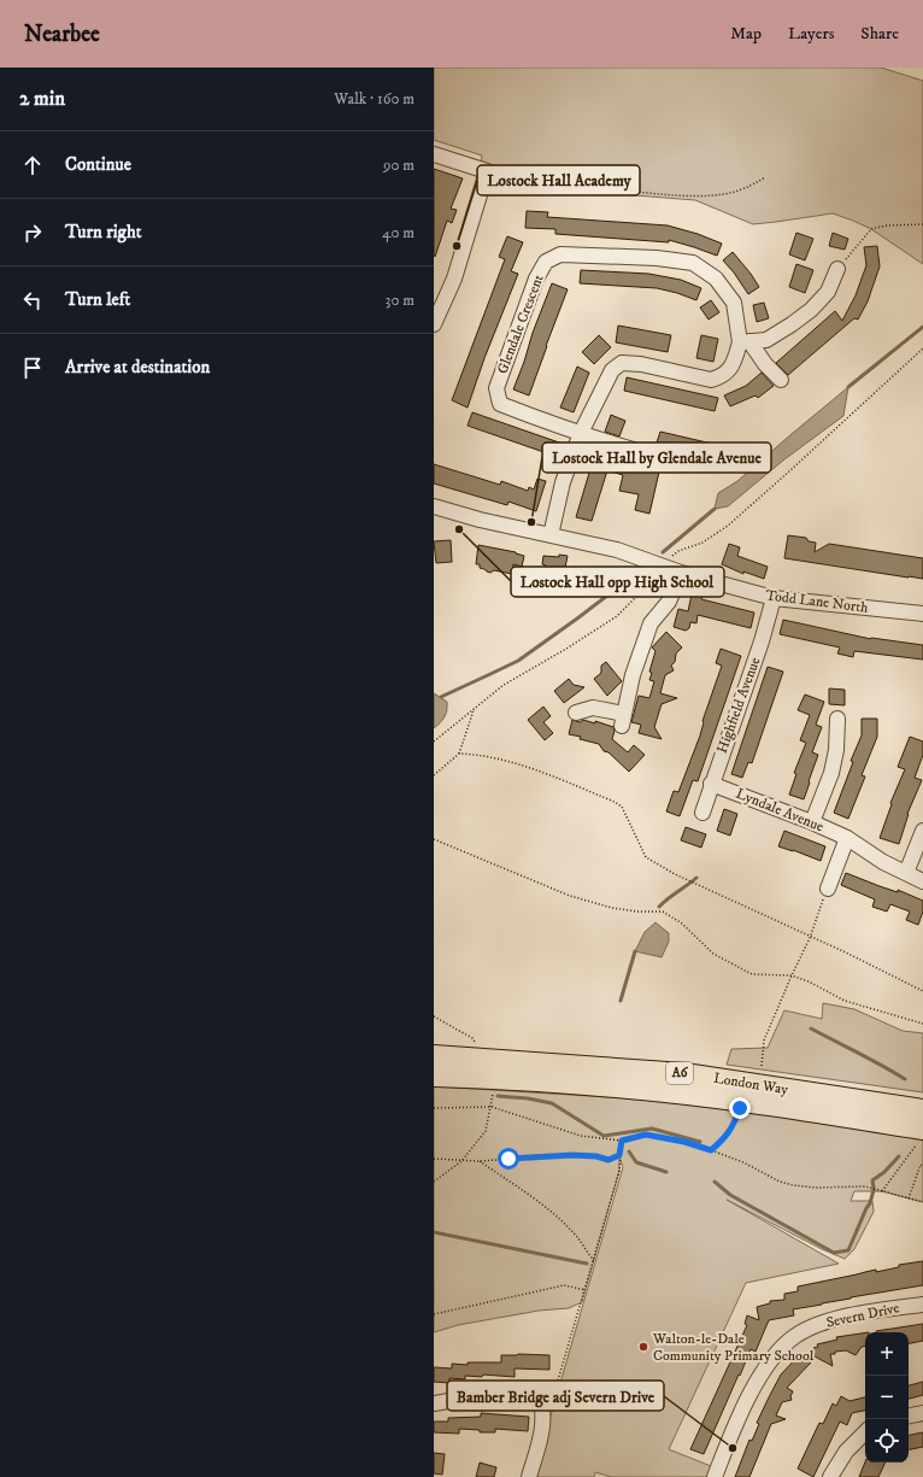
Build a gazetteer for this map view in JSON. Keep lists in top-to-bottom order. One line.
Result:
{"streets":{"highway":["A6","London Way"],"street":["Glendale Crescent","Todd Lane North","Highfield Avenue","Lyndale Avenue","Severn Drive"]},"crossings":[["Todd Lane North","Highfield Avenue"],["Highfield Avenue","Lyndale Avenue"]],"places":["Lostock Hall Academy","Lostock Hall by Glendale Avenue","Lostock Hall opp High School","Walton-le-Dale Community Primary School","Bamber Bridge adj Severn Drive"],"page":{"header":"Nearbee","nav":["Map","Layers","Share"],"heading":["2 min","Walk · 160 m"],"list":[["Continue","90 m"],["Turn right","40 m"],["Turn left","30 m"],"Arrive at destination"],"map_buttons":["+","−"]}}
